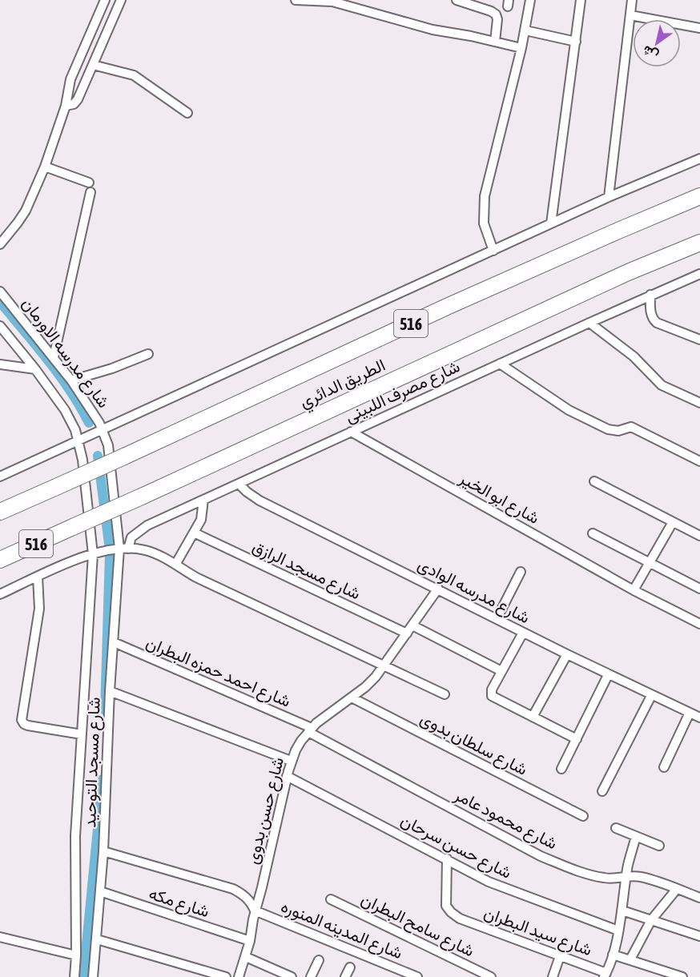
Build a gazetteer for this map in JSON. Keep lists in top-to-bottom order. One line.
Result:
{"streets":{"highway":["516","الطريق الدائري"],"street":["شارع مدرسه الاورمان","شارع مصرف اللبينى","شارع ابو الخير","شارع مسجد الرازق","شارع مدرسه الوادى","شارع احمد حمزه البطران","شارع سلطان بدوى","شارع مسجد التوحيد","شارع حسن بدوى","شارع محمود عامر","شارع حسن سرحان","شارع مكه","شارع سامح البطران","شارع المدينه المنوره","شارع سيد البطران"]},"crossings":[["شارع مدرسه الاورمان","شارع مصرف اللبينى"],["شارع مدرسه الاورمان","شارع مسجد التوحيد"],["شارع مصرف اللبينى","شارع ابو الخير"],["شارع مصرف اللبينى","شارع مدرسه الوادى"],["شارع مصرف اللبينى","شارع مسجد التوحيد"],["شارع مسجد الرازق","شارع حسن بدوى"],["شارع مدرسه الوادى","شارع حسن بدوى"],["شارع احمد حمزه البطران","شارع مسجد التوحيد"],["شارع احمد حمزه البطران","شارع حسن بدوى"],["شارع احمد حمزه البطران","شارع محمود عامر"],["شارع سلطان بدوى","شارع حسن بدوى"],["شارع مسجد التوحيد","شارع مكه"],["شارع حسن بدوى","شارع محمود عامر"],["شارع حسن بدوى","شارع حسن سرحان"],["شارع حسن بدوى","شارع مكه"],["شارع حسن بدوى","شارع المدينه المنوره"],["شارع حسن سرحان","شارع سيد البطران"]],"north":"bottom left"}
